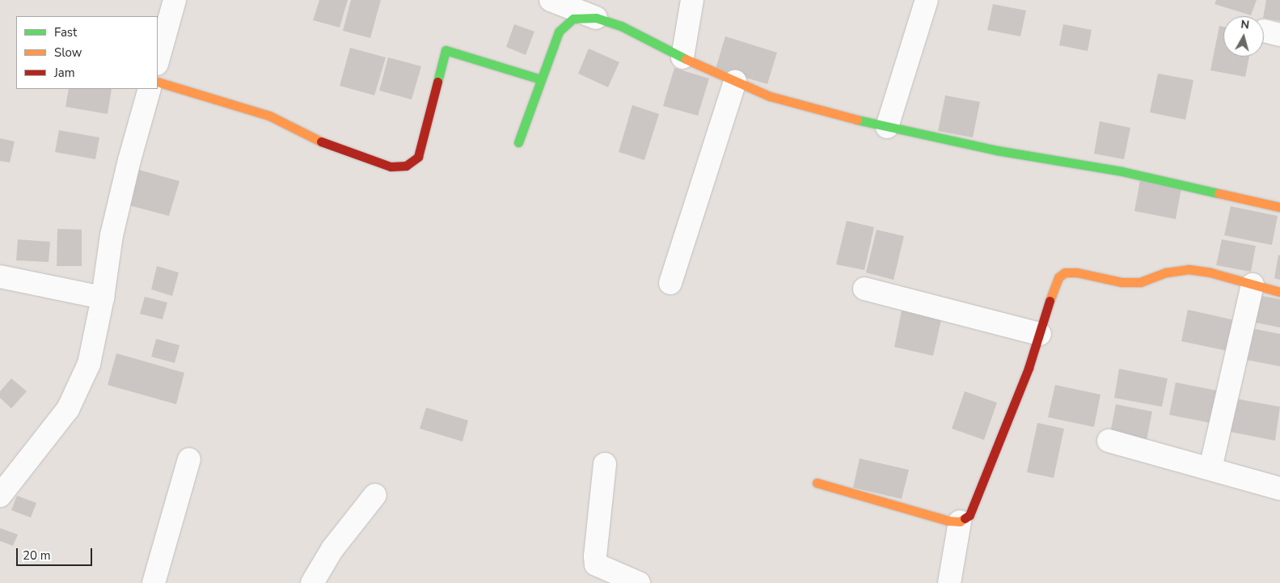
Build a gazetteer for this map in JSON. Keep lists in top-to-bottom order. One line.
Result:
{"legend":["Fast","Slow","Jam"],"scale_bar":"20 m","north":"top"}
